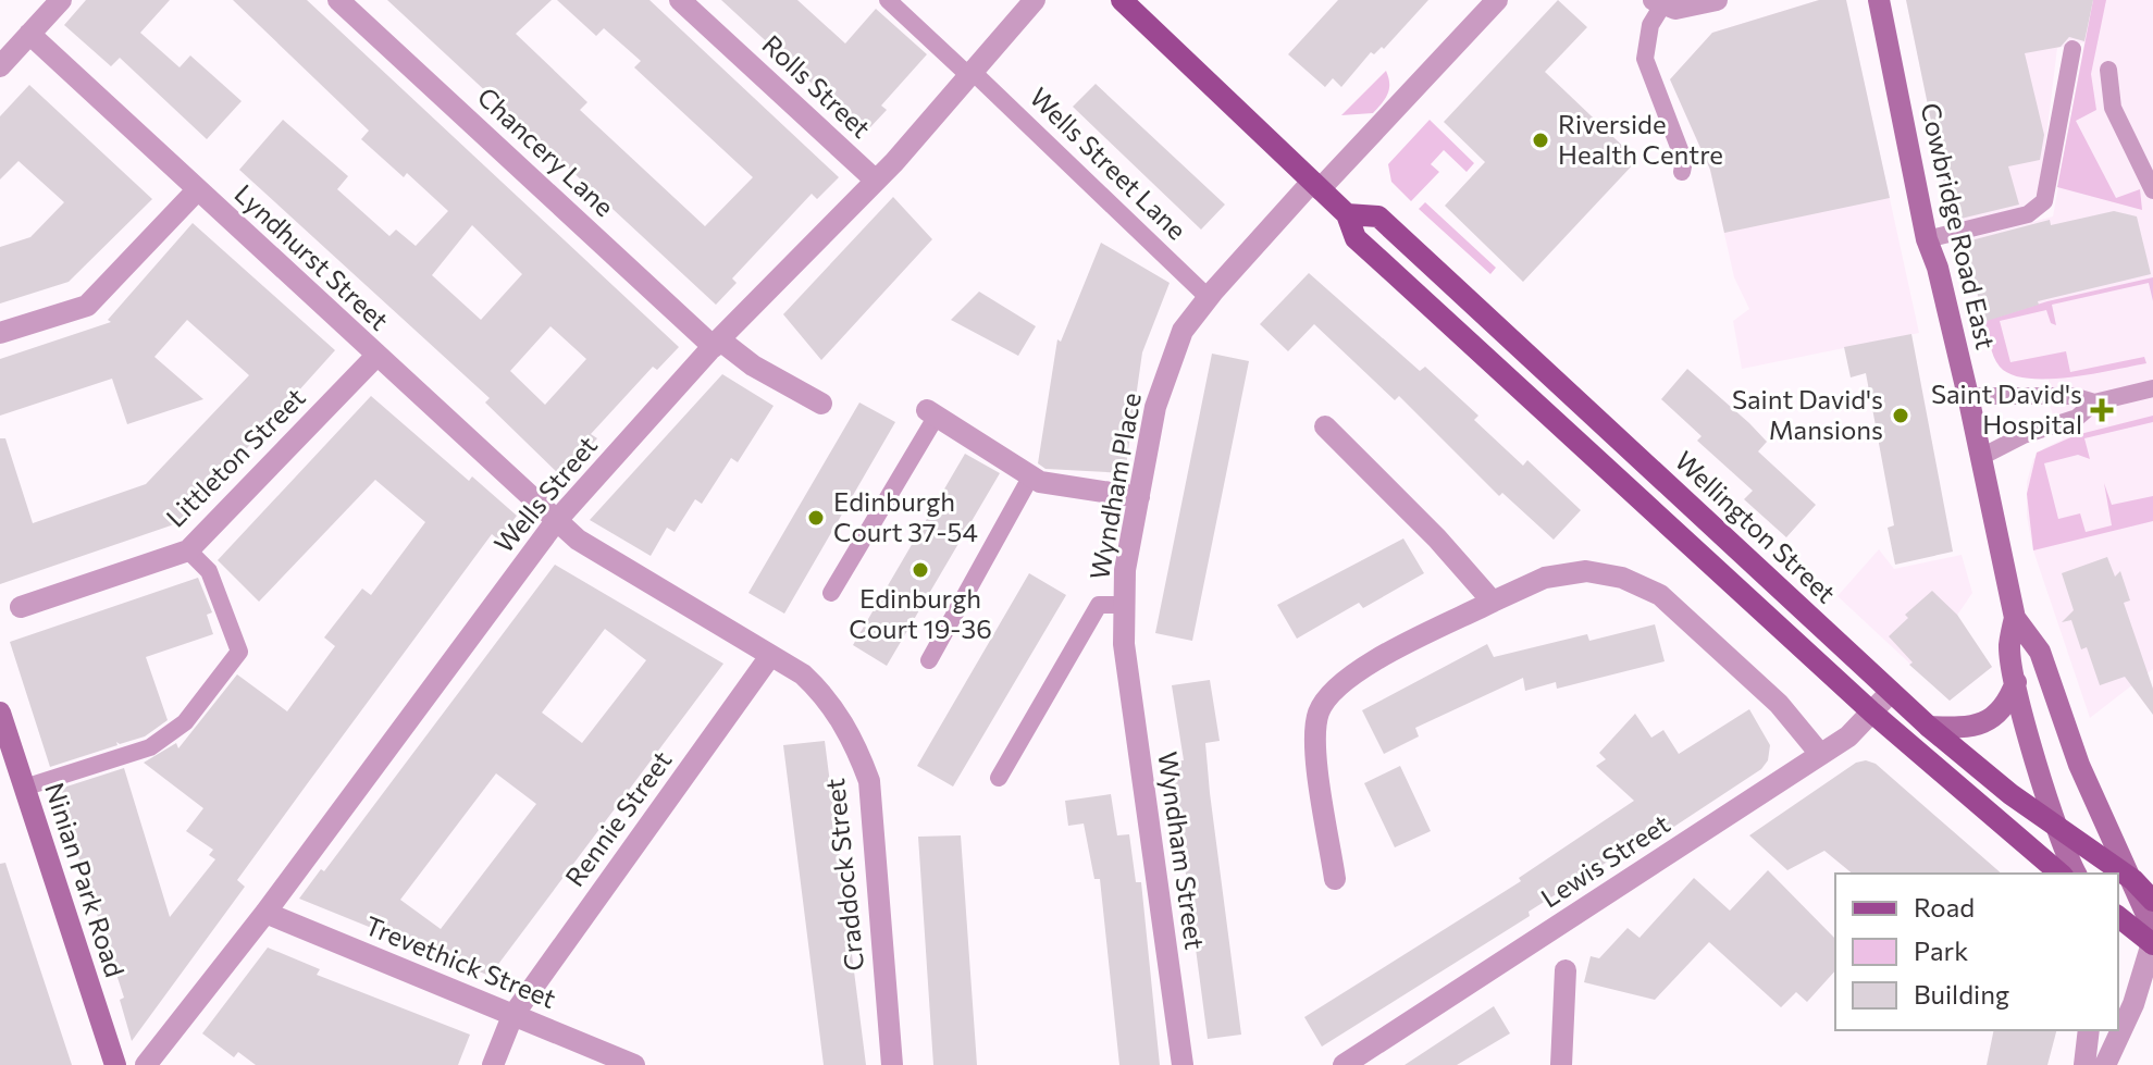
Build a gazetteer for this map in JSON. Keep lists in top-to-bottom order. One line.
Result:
{"streets":{"main road":["Cowbridge Road East","Wellington Street"],"street":["Rolls Street","Chancery Lane","Lyndhurst Street","Littleton Street","Wyndham Place","Wells Street","Rennie Street","Wyndham Street","Lewis Street","Craddock Street","Ninian Park Road","Trevethick Street"],"lane":["Wells Street Lane"]},"crossings":[["Rolls Street","Wells Street"],["Chancery Lane","Wells Street"],["Wells Street Lane","Wyndham Place"],["Wells Street Lane","Wells Street"],["Cowbridge Road East","Wellington Street"],["Lyndhurst Street","Littleton Street"],["Lyndhurst Street","Wells Street"],["Lyndhurst Street","Craddock Street"],["Wyndham Place","Wellington Street"],["Wyndham Place","Wyndham Street"],["Wells Street","Craddock Street"],["Wells Street","Trevethick Street"],["Wellington Street","Lewis Street"],["Rennie Street","Craddock Street"],["Rennie Street","Trevethick Street"]],"places":{"other":["Riverside Health Centre","Saint David's Mansions","Edinburgh Court 37-54","Edinburgh Court 19-36"],"health":["Saint David's Hospital"]},"legend":["Road","Park","Building"]}
